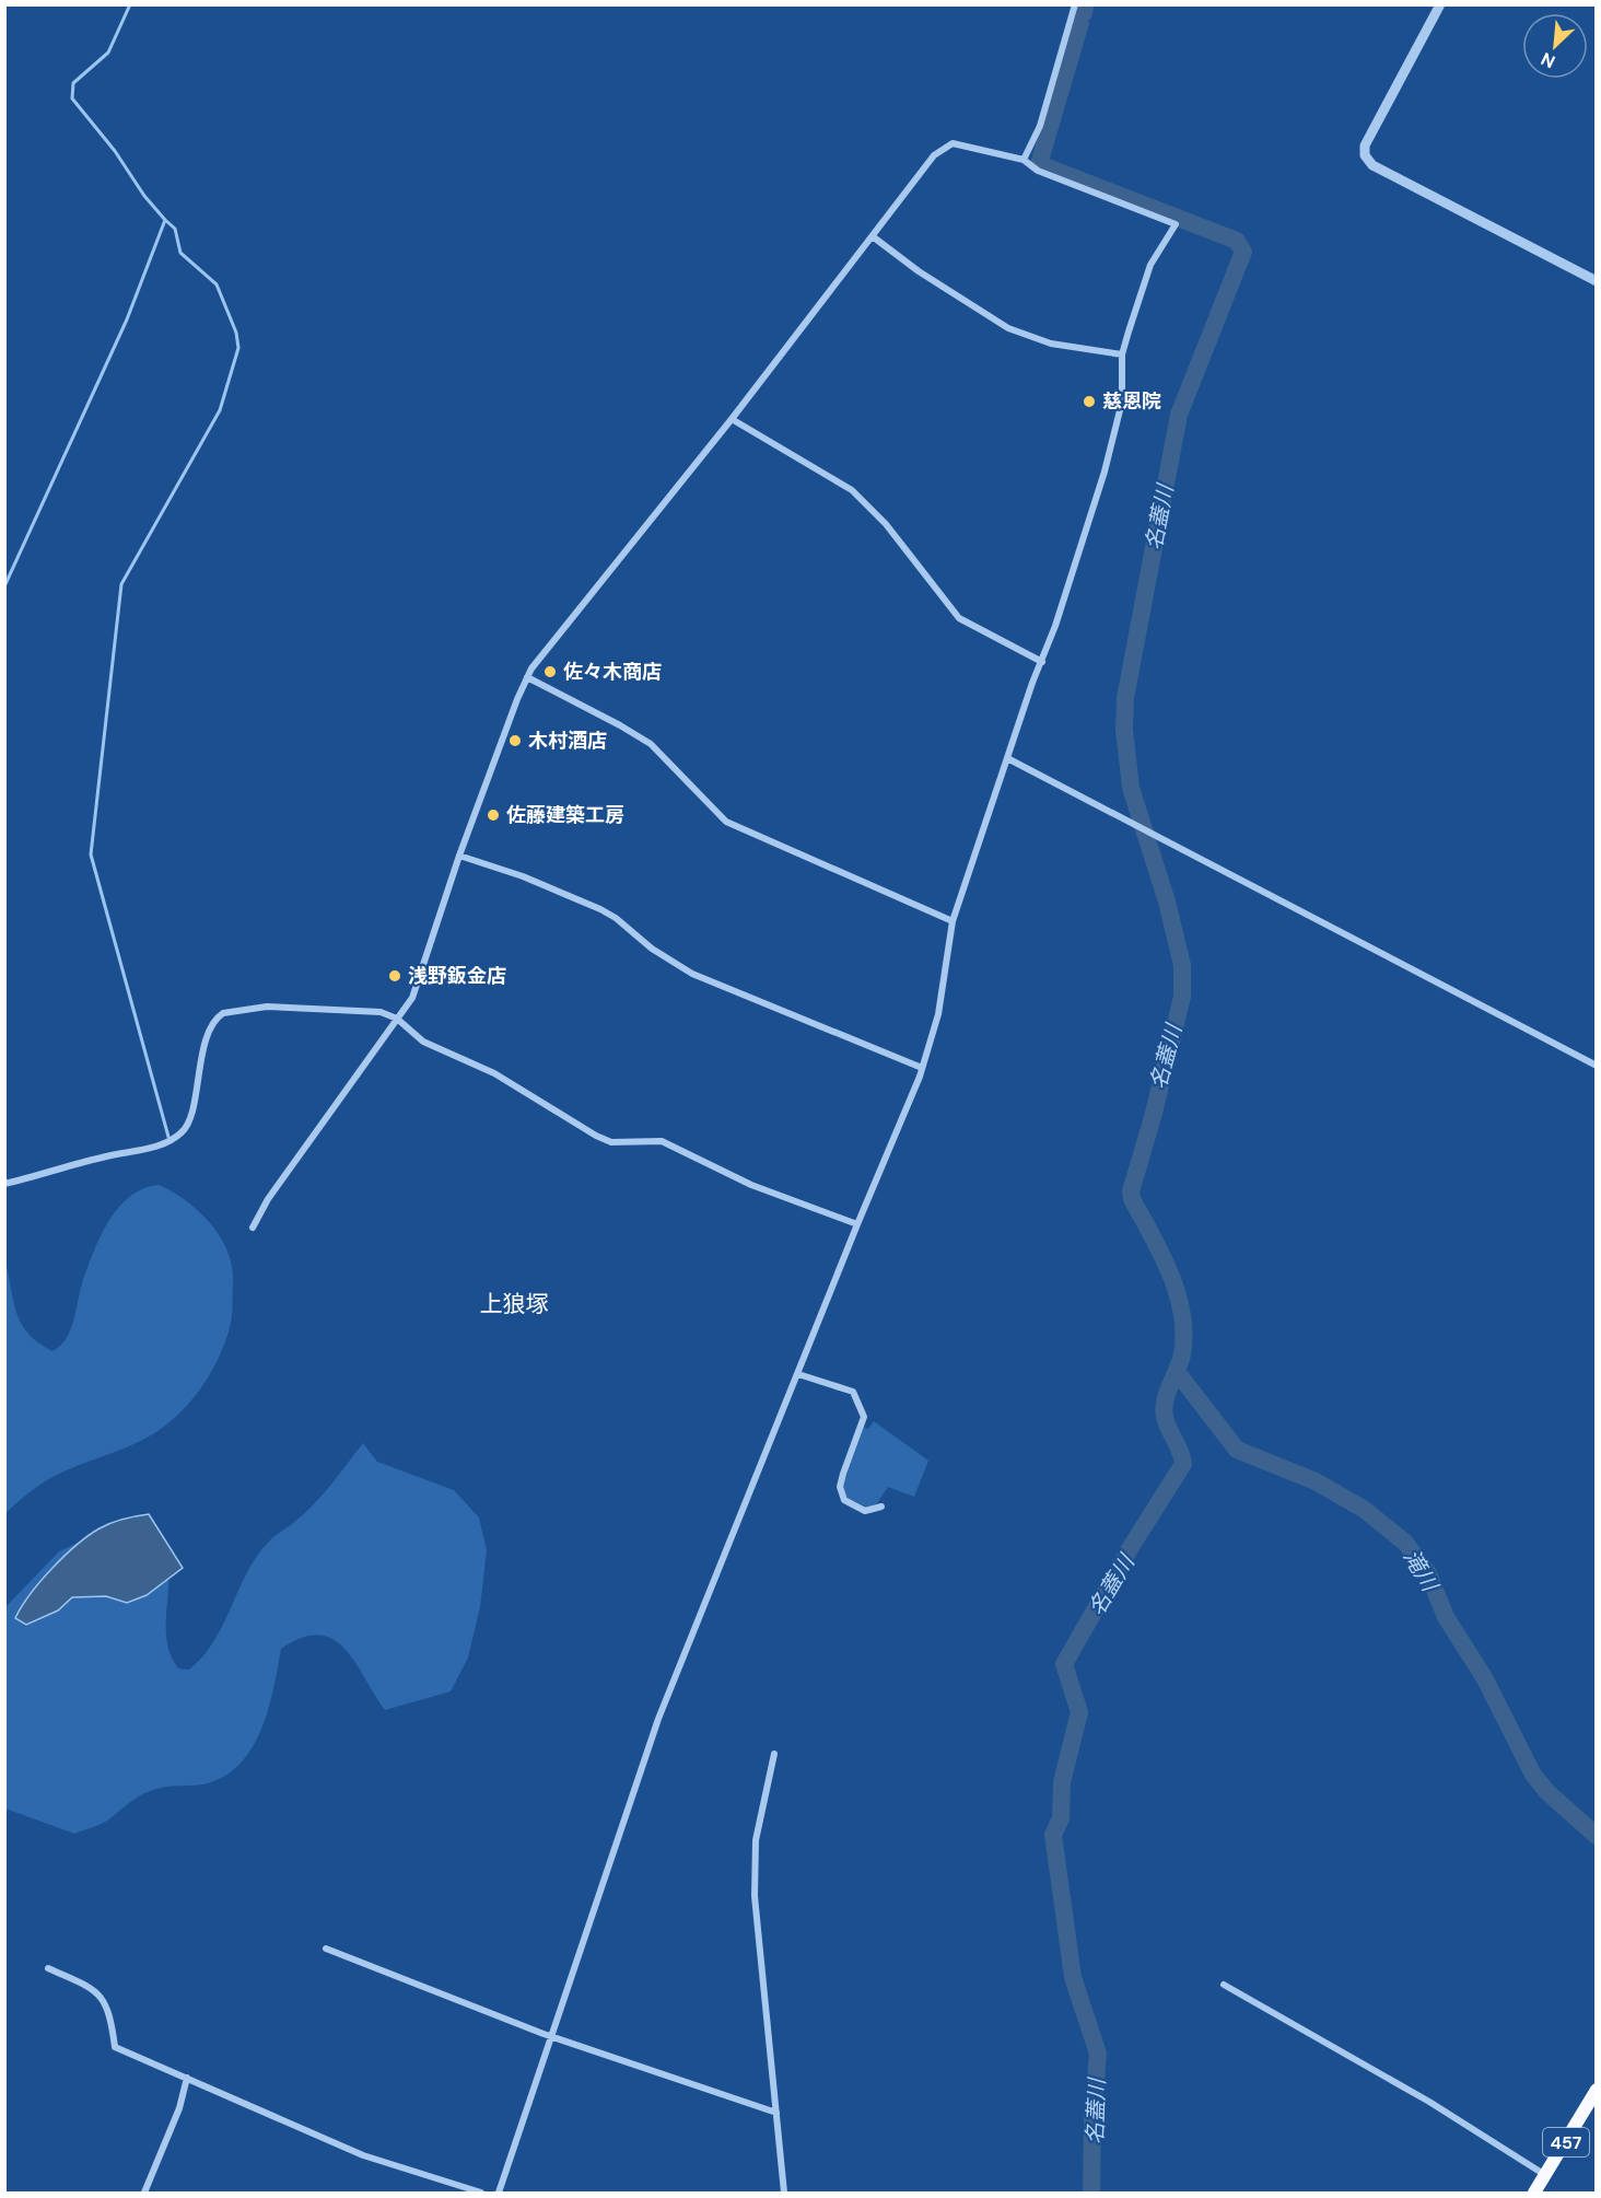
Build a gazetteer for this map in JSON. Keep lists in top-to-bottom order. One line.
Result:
{"streets":{"highway":["457"]},"districts":["上狼塚"],"water":["名蓋川","滝川"],"places":["慈恩院","佐々木商店","木村酒店","佐藤建築工房","浅野鈑金店"],"north":"bottom left"}
